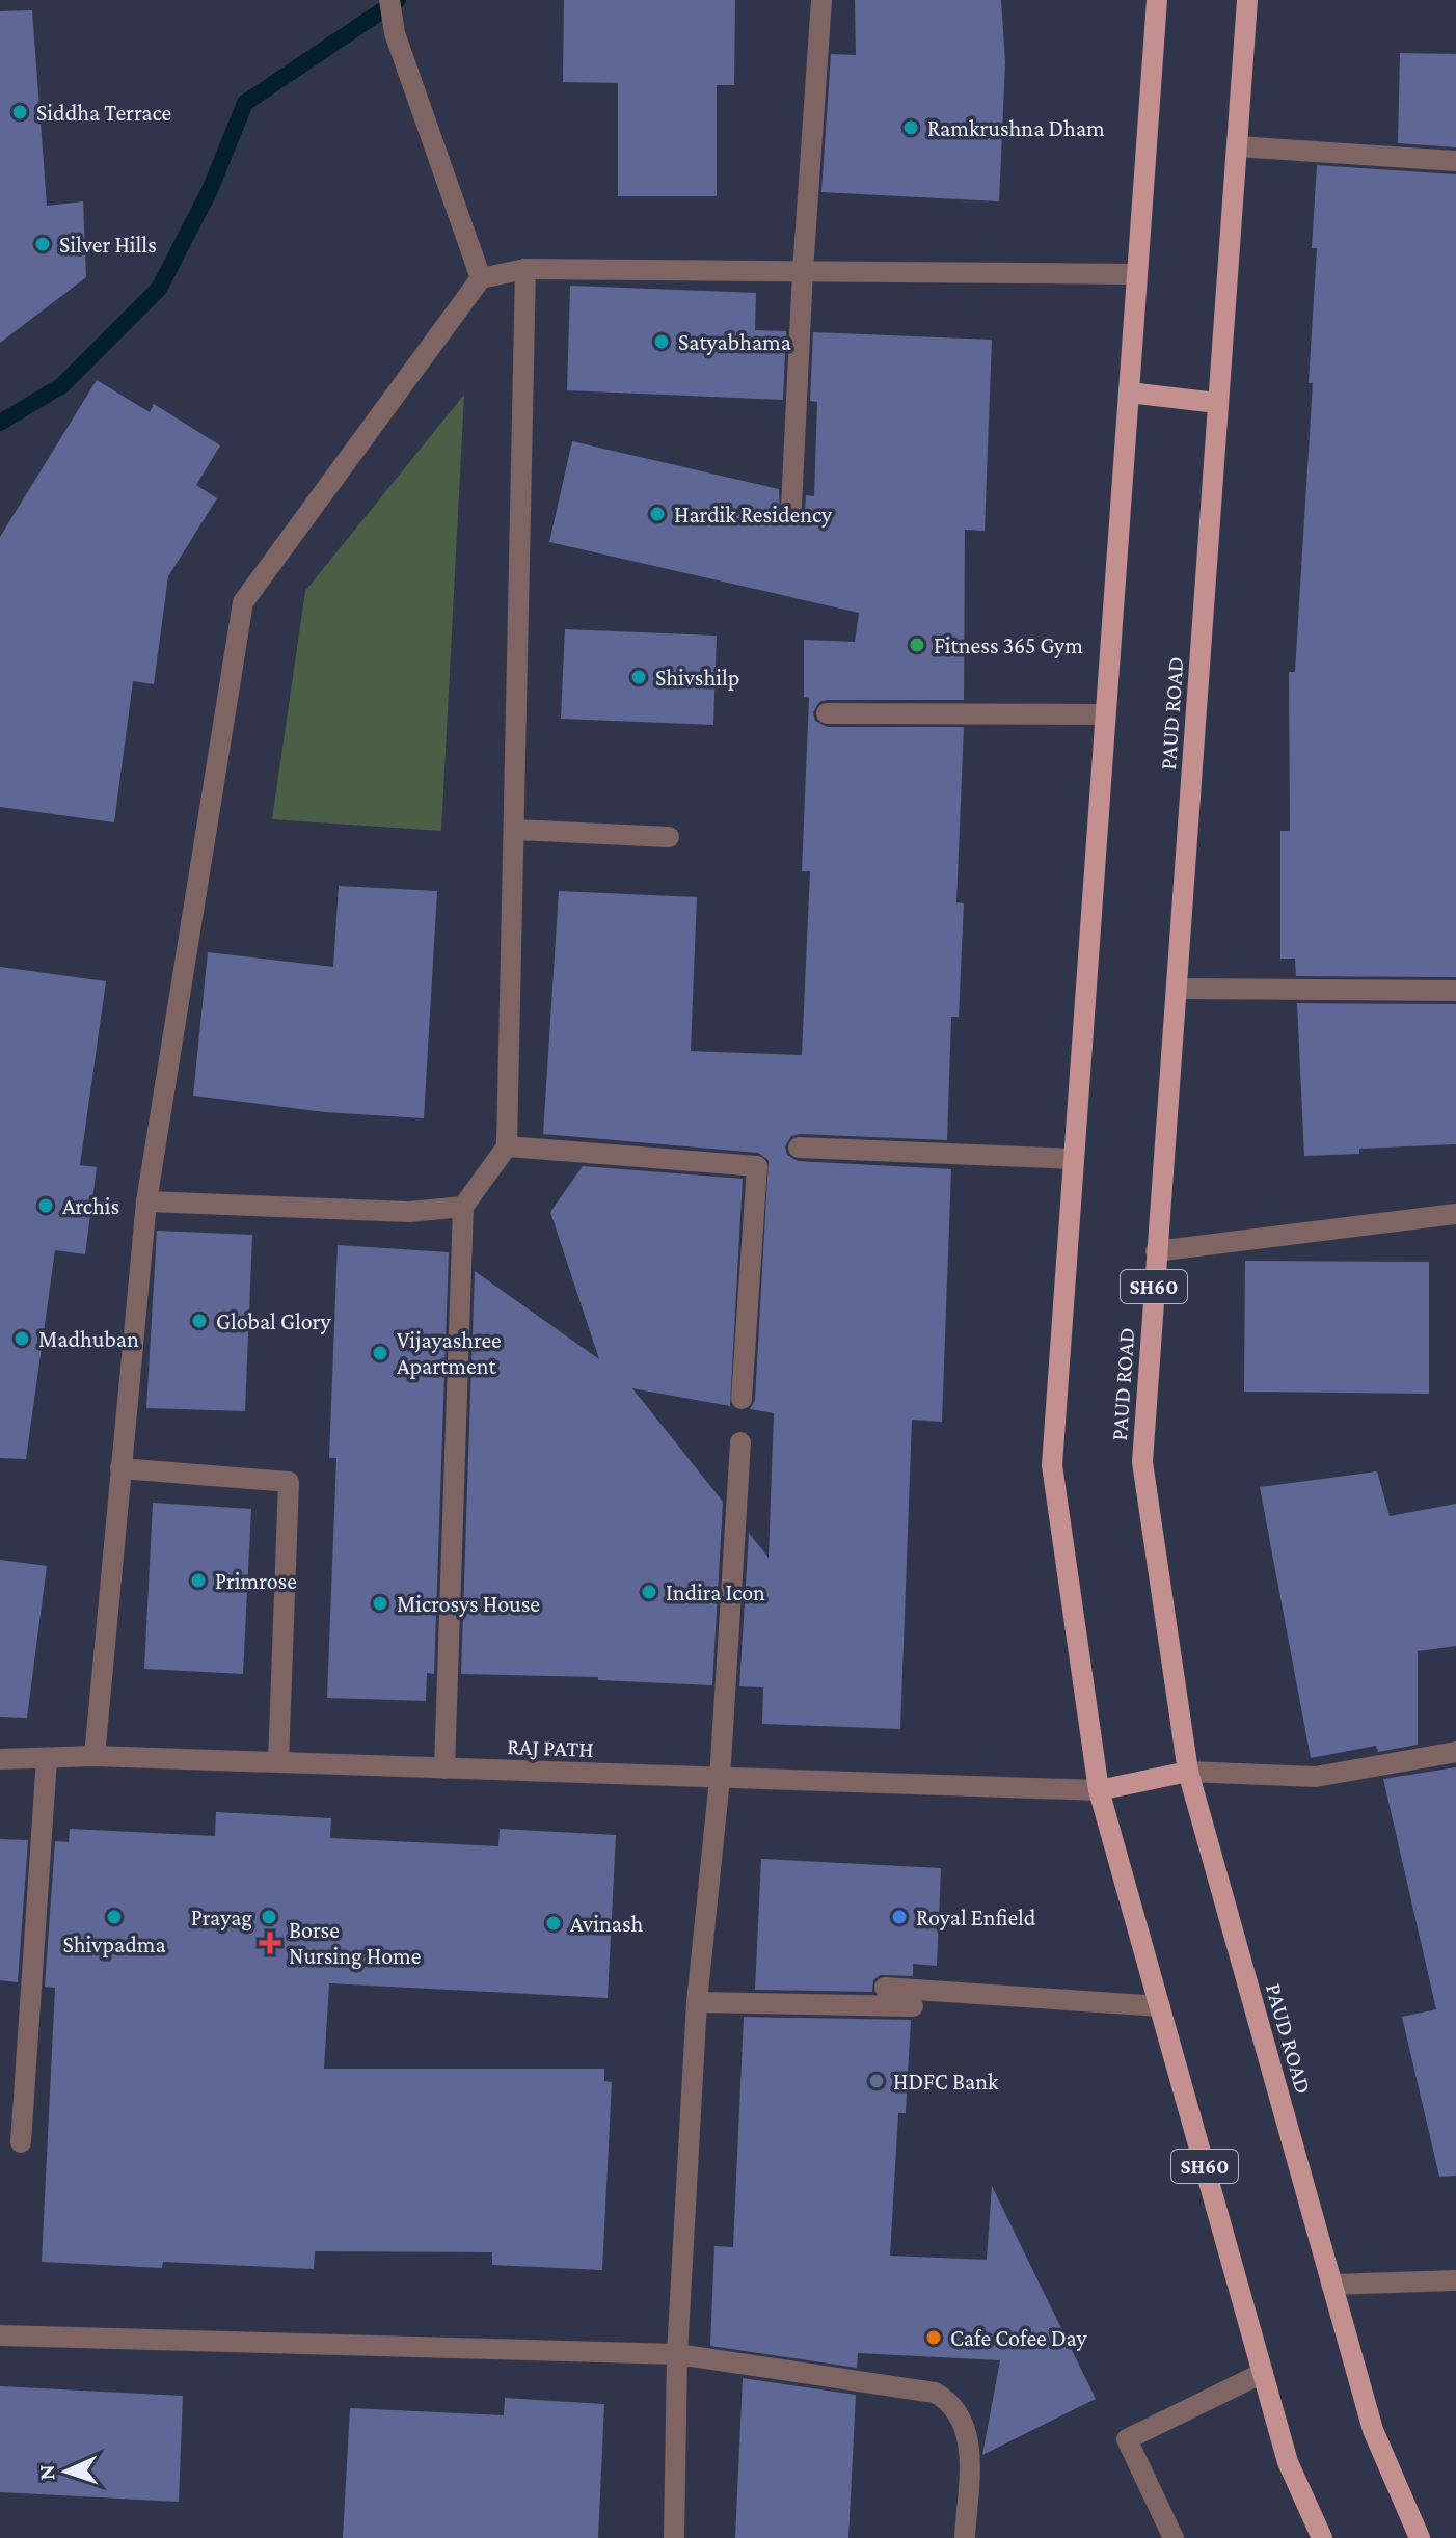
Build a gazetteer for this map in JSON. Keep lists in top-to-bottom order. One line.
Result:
{"streets":{"main road":["PAUD ROAD","SH60"],"street":["RAJ PATH"]},"crossings":[["SH60","RAJ PATH"]],"places":{"other":["Siddha Terrace","Ramkrushna Dham","Silver Hills","Satyabhama","Hardik Residency","Fitness 365 Gym","Shivshilp","Archis","Global Glory","Madhuban","Vijayashree Apartment","Primrose","Indira Icon","Microsys House","Shivpadma","Prayag","Royal Enfield","Avinash","HDFC Bank","Cafe Cofee Day"],"health":["Borse Nursing Home"]},"north":"left"}
